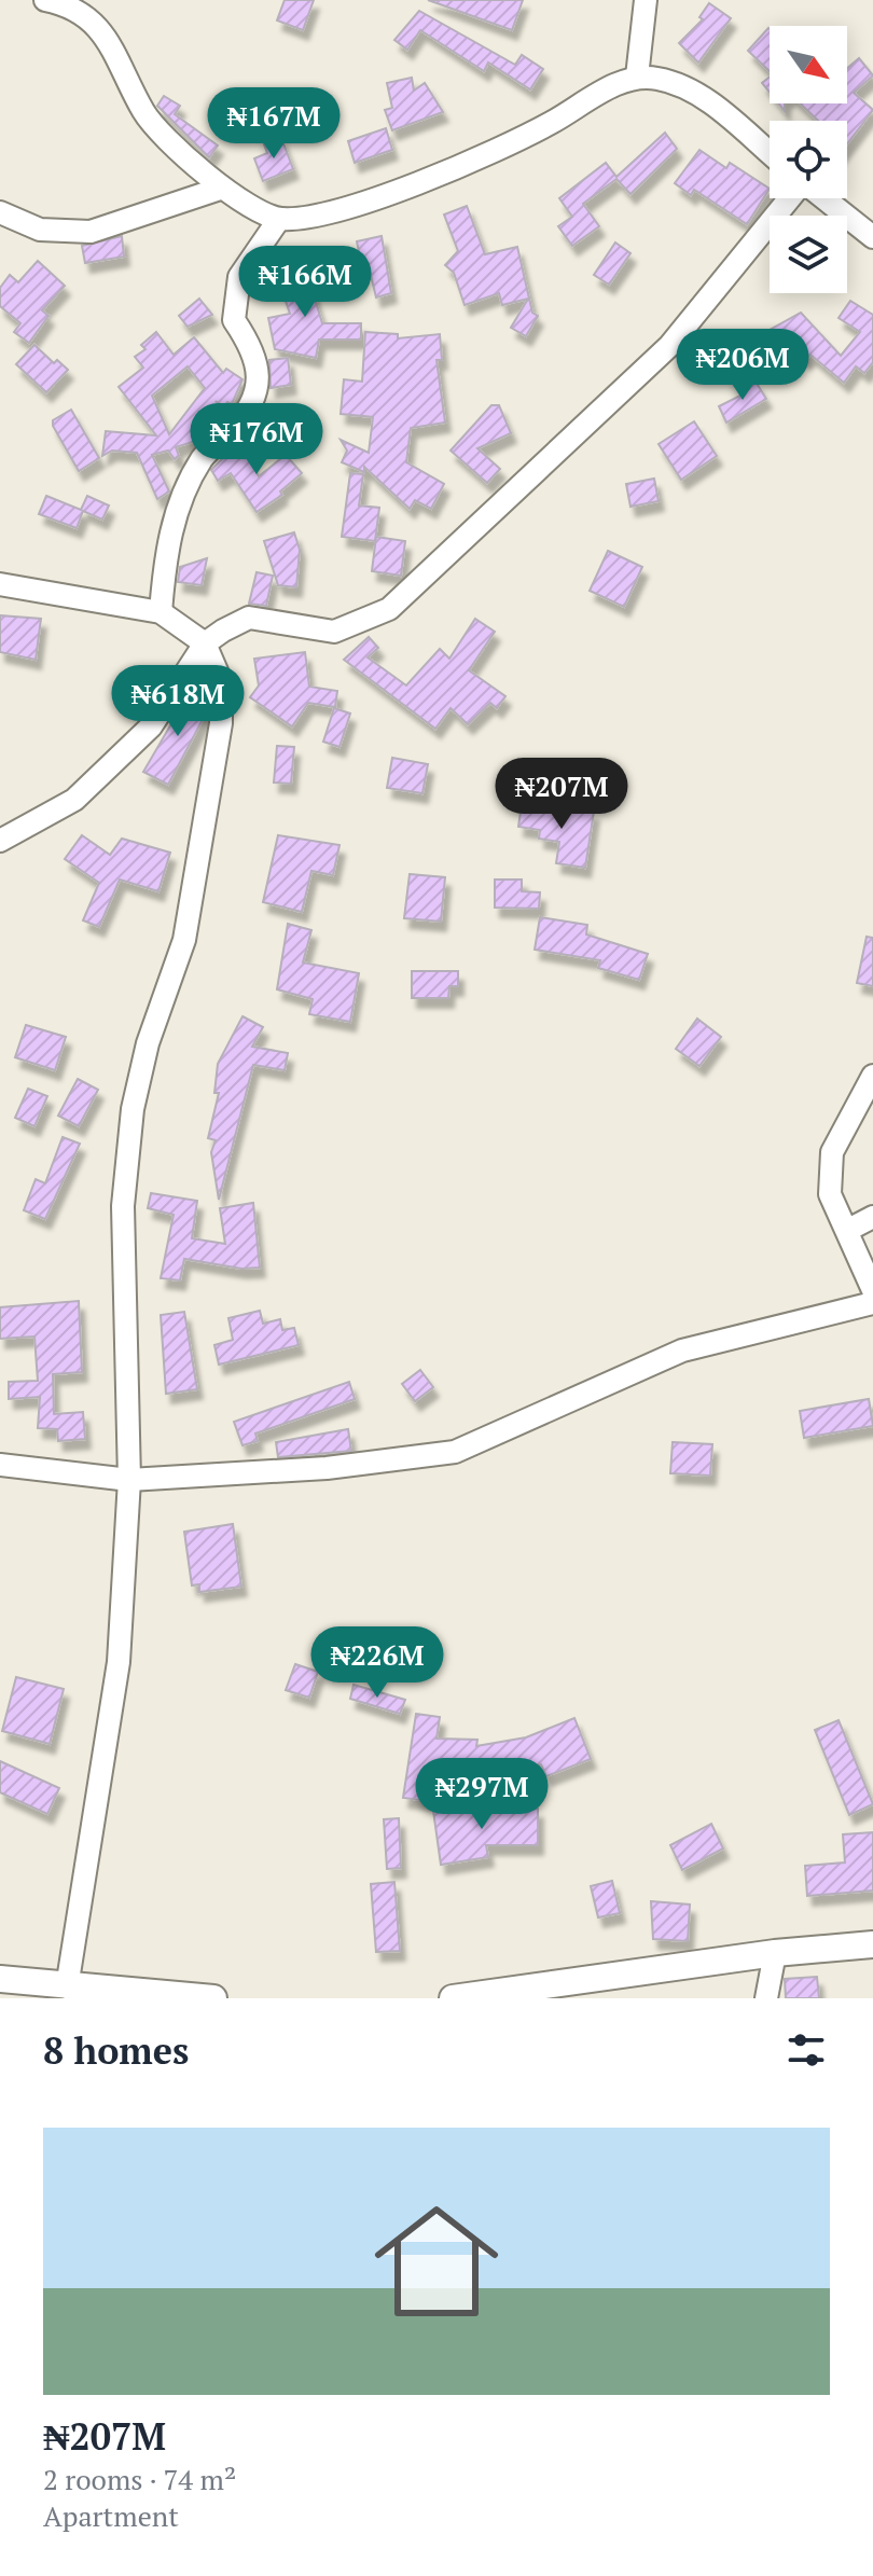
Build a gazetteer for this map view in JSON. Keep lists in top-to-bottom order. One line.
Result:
{"north":"bottom right","page":{"price":["₦167M","₦166M","₦206M","₦176M","₦618M","₦207M","₦226M","₦297M"],"heading":"8 homes","list":[{"name":"₦207M","note":"2 rooms · 74 m² · Apartment"}]}}
